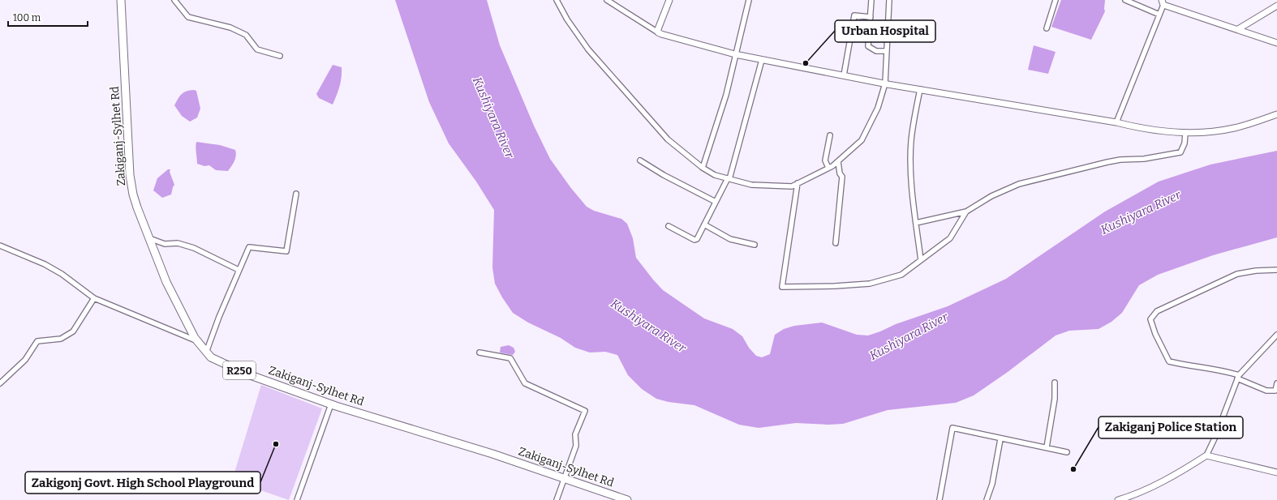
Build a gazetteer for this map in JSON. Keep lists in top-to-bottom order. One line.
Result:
{"streets":{"main road":["Zakiganj-Sylhet Rd","R250"]},"water":["Kushiyara River"],"places":["Urban Hospital","Zakigonj Govt. High School Playground","Zakiganj Police Station"],"scale_bar":"100 m"}
